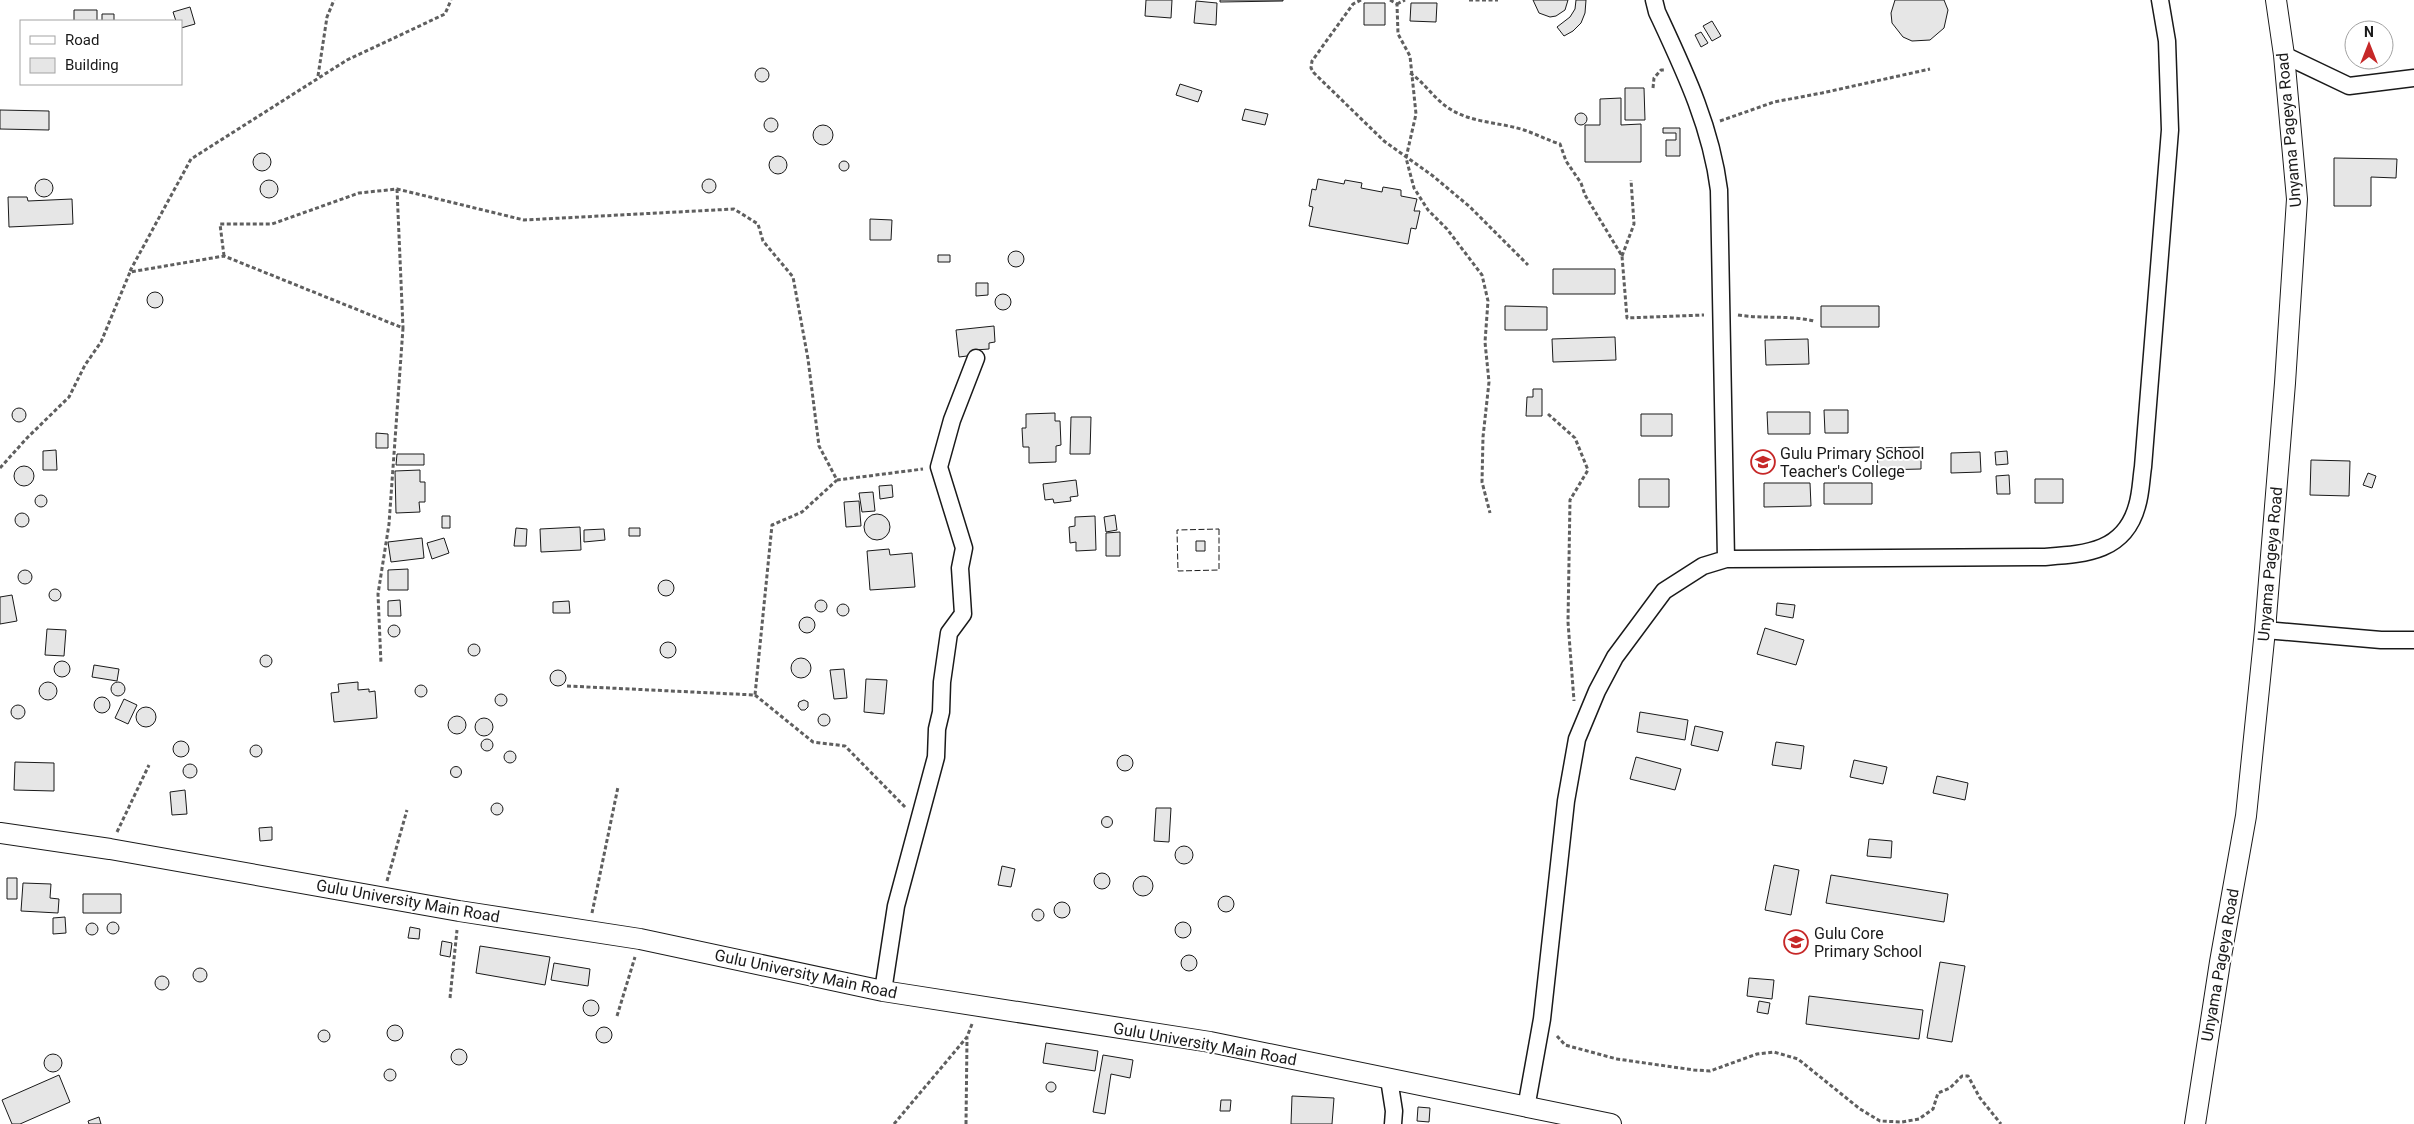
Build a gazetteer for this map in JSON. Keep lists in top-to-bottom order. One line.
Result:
{"streets":{"street":["Unyama Pageya Road","Gulu University Main Road"]},"places":{"school or university":["Gulu Primary School Teacher's College","Gulu Core Primary School"]},"legend":["Road","Building"],"north":"top"}
